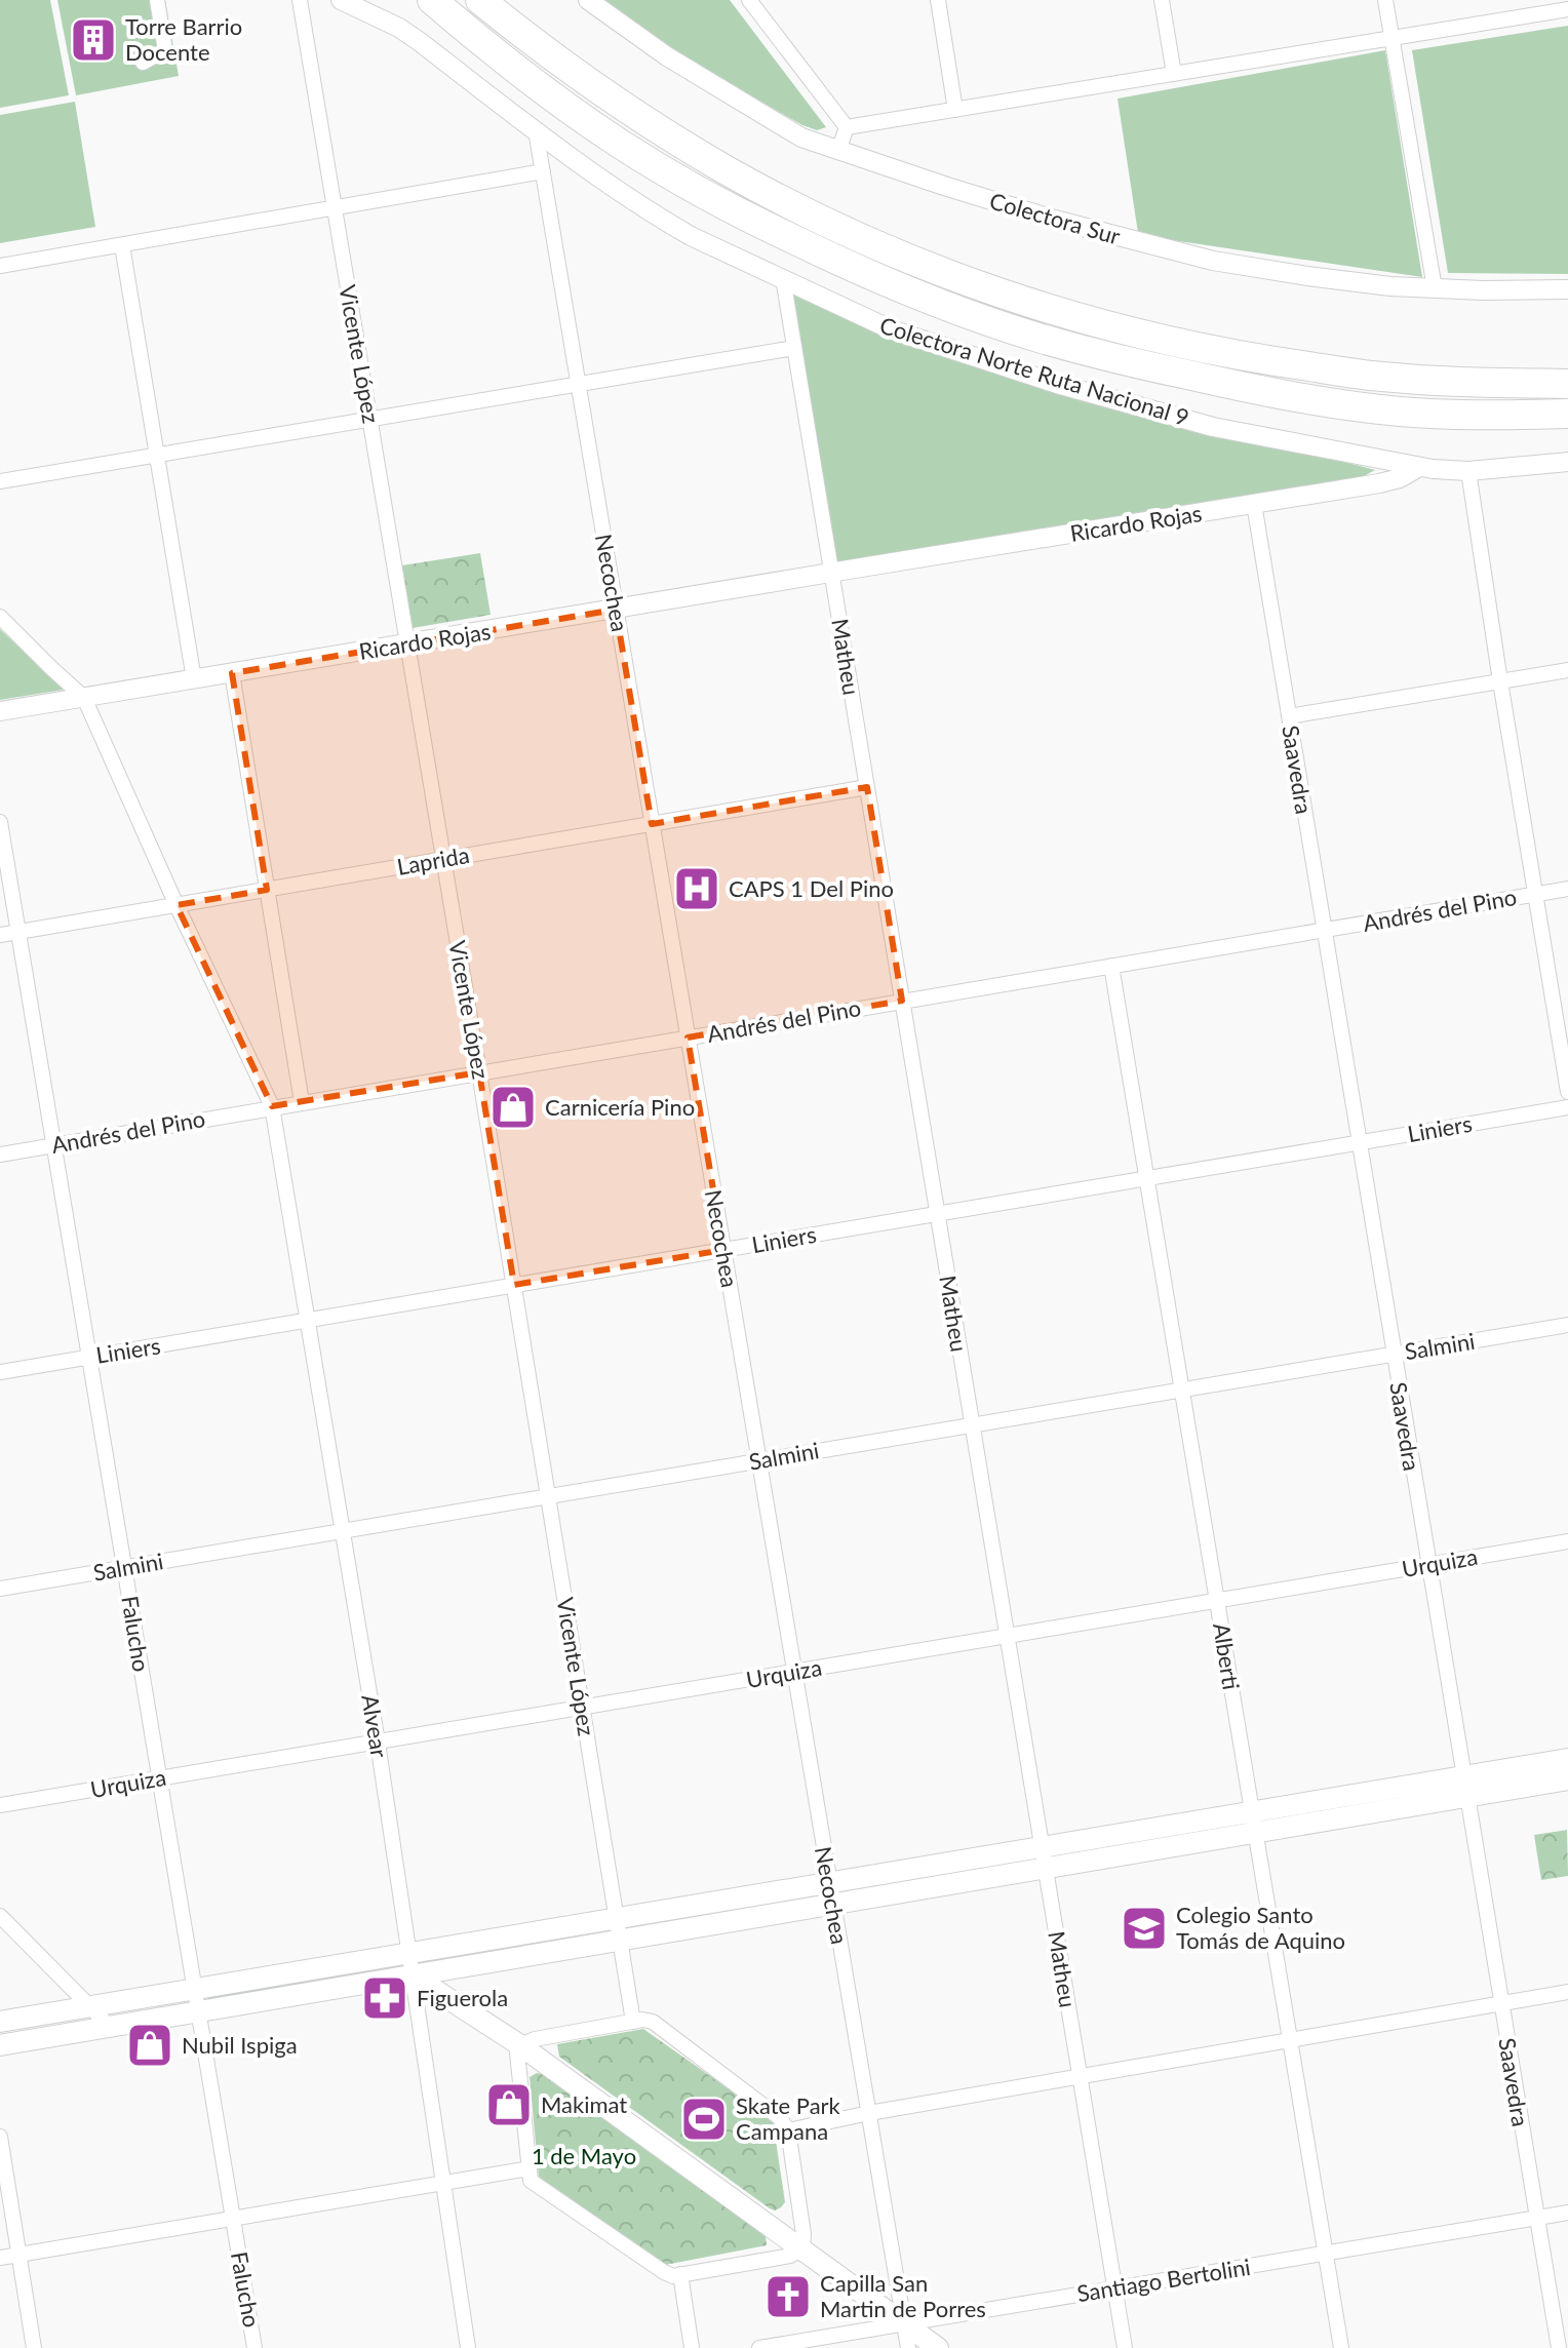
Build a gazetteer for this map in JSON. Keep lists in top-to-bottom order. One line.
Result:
{"streets":{"street":["Colectora Sur","Vicente López","Colectora Norte Ruta Nacional 9","Ricardo Rojas","Necochea","Matheu","Saavedra","Laprida","Andrés del Pino","Liniers","Salmini","Urquiza","Falucho","Alberti","Alvear","Santiago Bertolini"]},"crossings":[["Vicente López","Ricardo Rojas"],["Vicente López","Laprida"],["Vicente López","Andrés del Pino"],["Vicente López","Liniers"],["Vicente López","Salmini"],["Vicente López","Urquiza"],["Colectora Norte Ruta Nacional 9","Ricardo Rojas"],["Colectora Norte Ruta Nacional 9","Necochea"],["Colectora Norte Ruta Nacional 9","Matheu"],["Ricardo Rojas","Necochea"],["Ricardo Rojas","Matheu"],["Ricardo Rojas","Saavedra"],["Ricardo Rojas","Alvear"],["Necochea","Laprida"],["Necochea","Andrés del Pino"],["Necochea","Liniers"],["Necochea","Salmini"],["Necochea","Urquiza"],["Necochea","Santiago Bertolini"],["Matheu","Laprida"],["Matheu","Andrés del Pino"],["Matheu","Liniers"],["Matheu","Salmini"],["Matheu","Urquiza"],["Matheu","Santiago Bertolini"],["Saavedra","Andrés del Pino"],["Saavedra","Liniers"],["Saavedra","Salmini"],["Saavedra","Urquiza"],["Saavedra","Santiago Bertolini"],["Laprida","Falucho"],["Laprida","Alvear"],["Andrés del Pino","Falucho"],["Andrés del Pino","Alberti"],["Andrés del Pino","Alvear"],["Liniers","Falucho"],["Liniers","Alberti"],["Liniers","Alvear"],["Salmini","Falucho"],["Salmini","Alberti"],["Salmini","Alvear"],["Urquiza","Falucho"],["Urquiza","Alberti"],["Urquiza","Alvear"],["Alberti","Santiago Bertolini"]],"parks":["1 de Mayo"],"places":{"building":["Torre Barrio Docente"],"hospital":["CAPS 1 Del Pino"],"shop":["Carnicería Pino","Nubil Ispiga","Makimat"],"school or university":["Colegio Santo Tomás de Aquino"],"pharmacy":["Figuerola"],"sports":["Skate Park Campana"],"church":["Capilla San Martin de Porres"]}}
